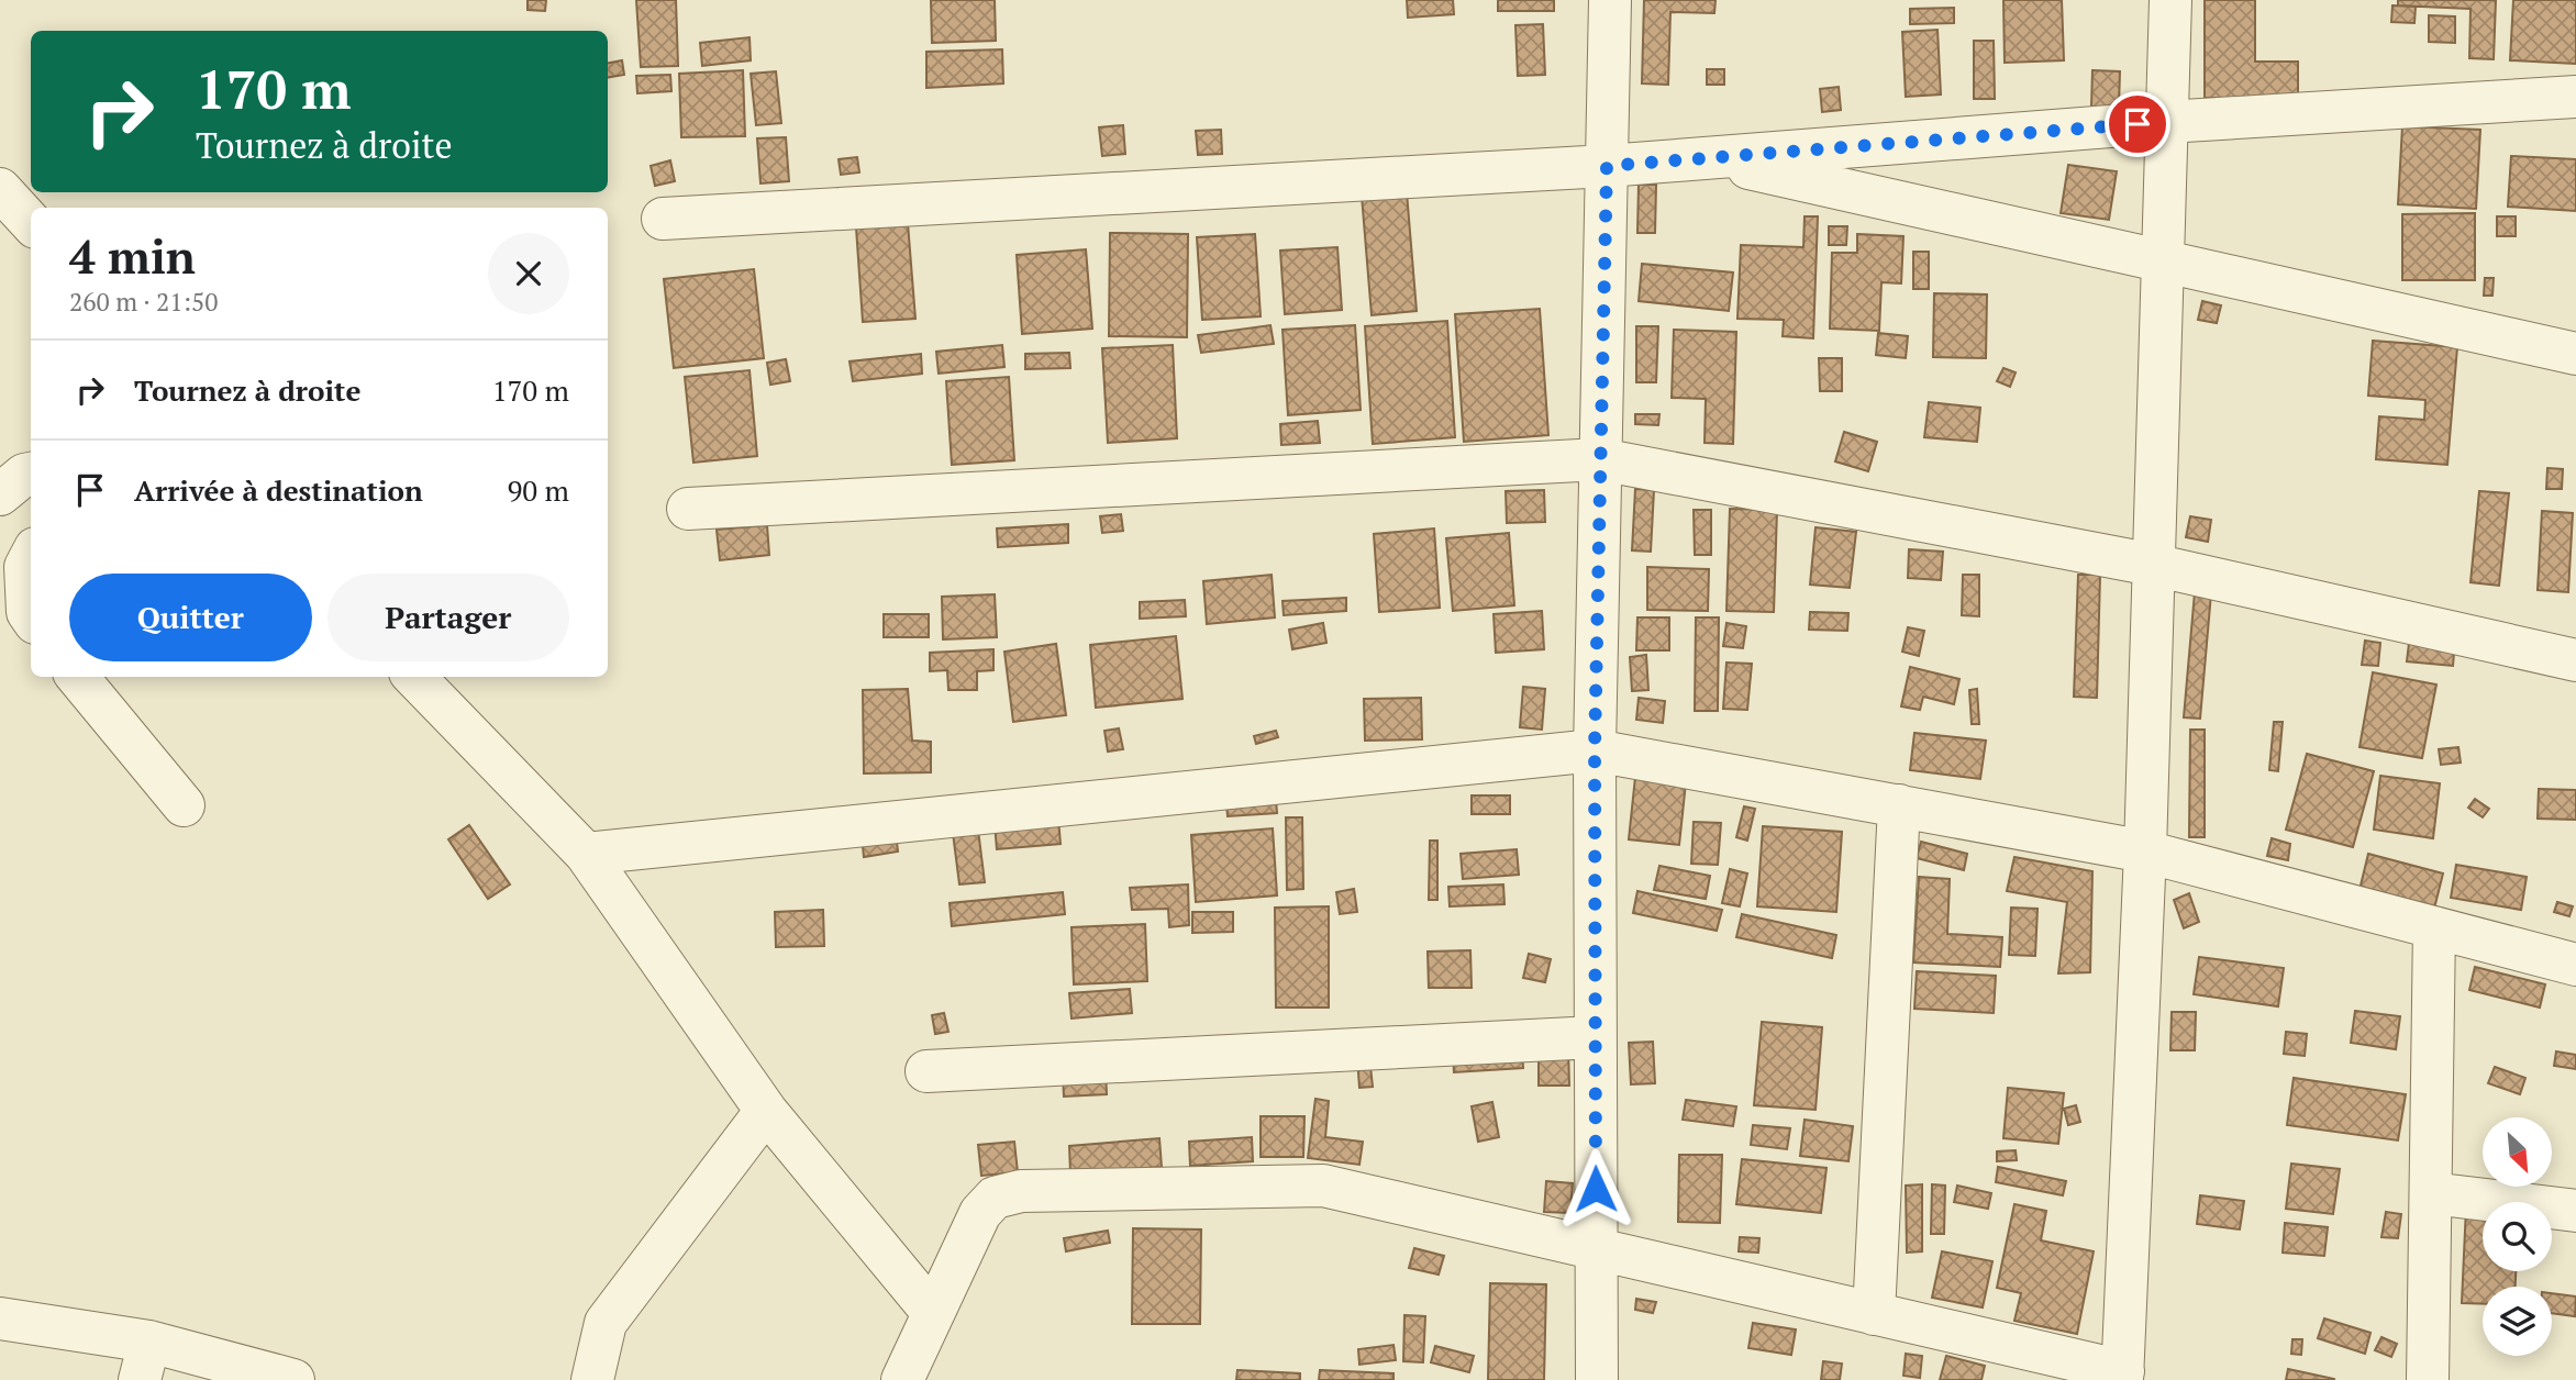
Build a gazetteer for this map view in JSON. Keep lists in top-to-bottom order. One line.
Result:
{"north":"bottom right","page":{"turn":["170 m","Tournez à droite"],"heading":["4 min","260 m · 21:50"],"list":[{"name":"Tournez à droite","value":"170 m"},{"name":"Arrivée à destination","value":"90 m"}],"buttons":["Quitter","Partager"]}}
